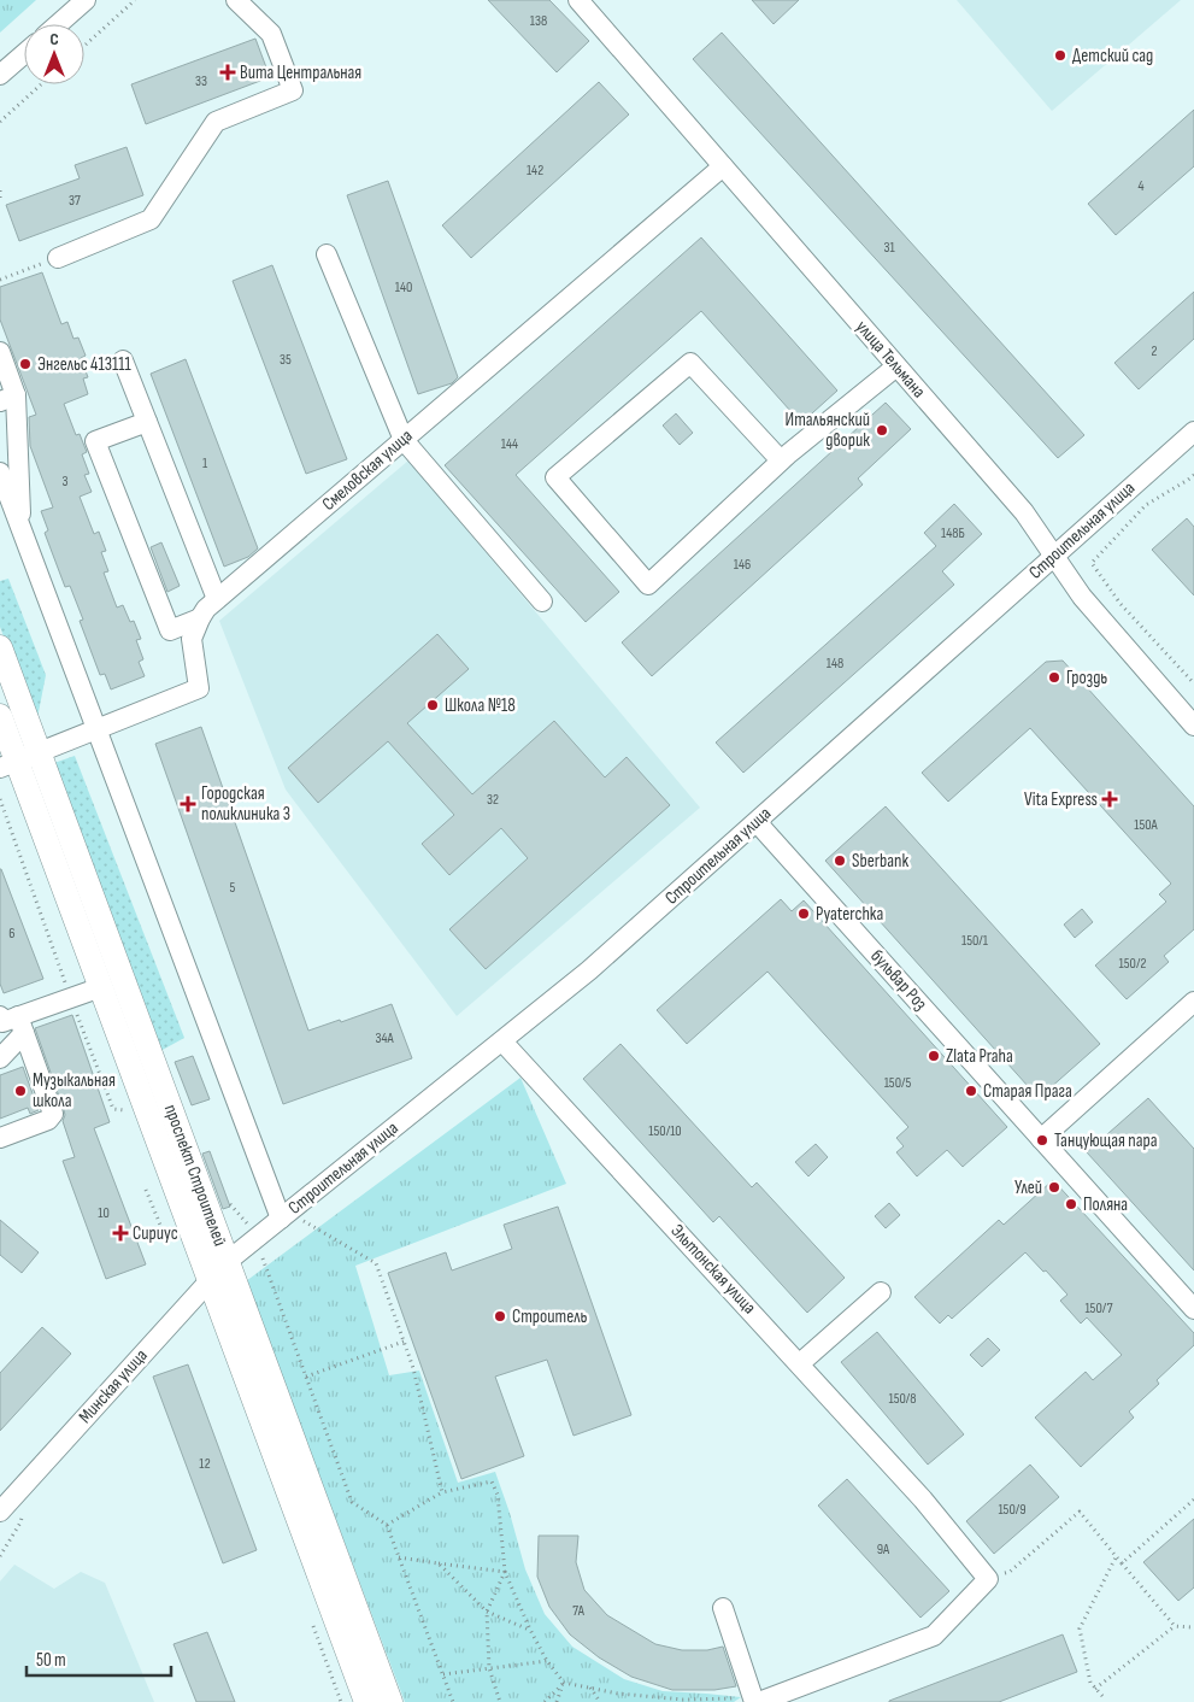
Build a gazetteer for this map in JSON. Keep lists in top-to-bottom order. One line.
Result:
{"streets":{"main road":["проспект Строителей"],"street":["улица Тельмана","Смеловская улица","Строительная улица","бульвар Роз","Эльтонская улица","Минская улица"]},"crossings":[["улица Тельмана","Смеловская улица"],["улица Тельмана","Строительная улица"],["Смеловская улица","проспект Строителей"],["Строительная улица","бульвар Роз"],["Строительная улица","проспект Строителей"],["Строительная улица","Эльтонская улица"],["Строительная улица","Минская улица"],["проспект Строителей","Минская улица"]],"places":{"other":["Детский сад","Энгельс 413111","Итальянский дворик","Гроздь","Школа №18","Sberbank","Pyaterchka","Zlata Praha","Музыкальная школа","Старая Прага","Танцующая пара","Улей","Поляна","Строитель"],"health":["Вита Центральная","Vita Express","Городская поликлиника 3","Сириус"]},"house_numbers":["138","33","142","4","37","31","140","2","35","144","1","3","148Б","146","148","32","150А","5","6","150/1","150/2","34А","150/5","150/10","10","150/7","150/8","12","150/9","9А","7А"],"scale_bar":"50 m","north":"top"}
